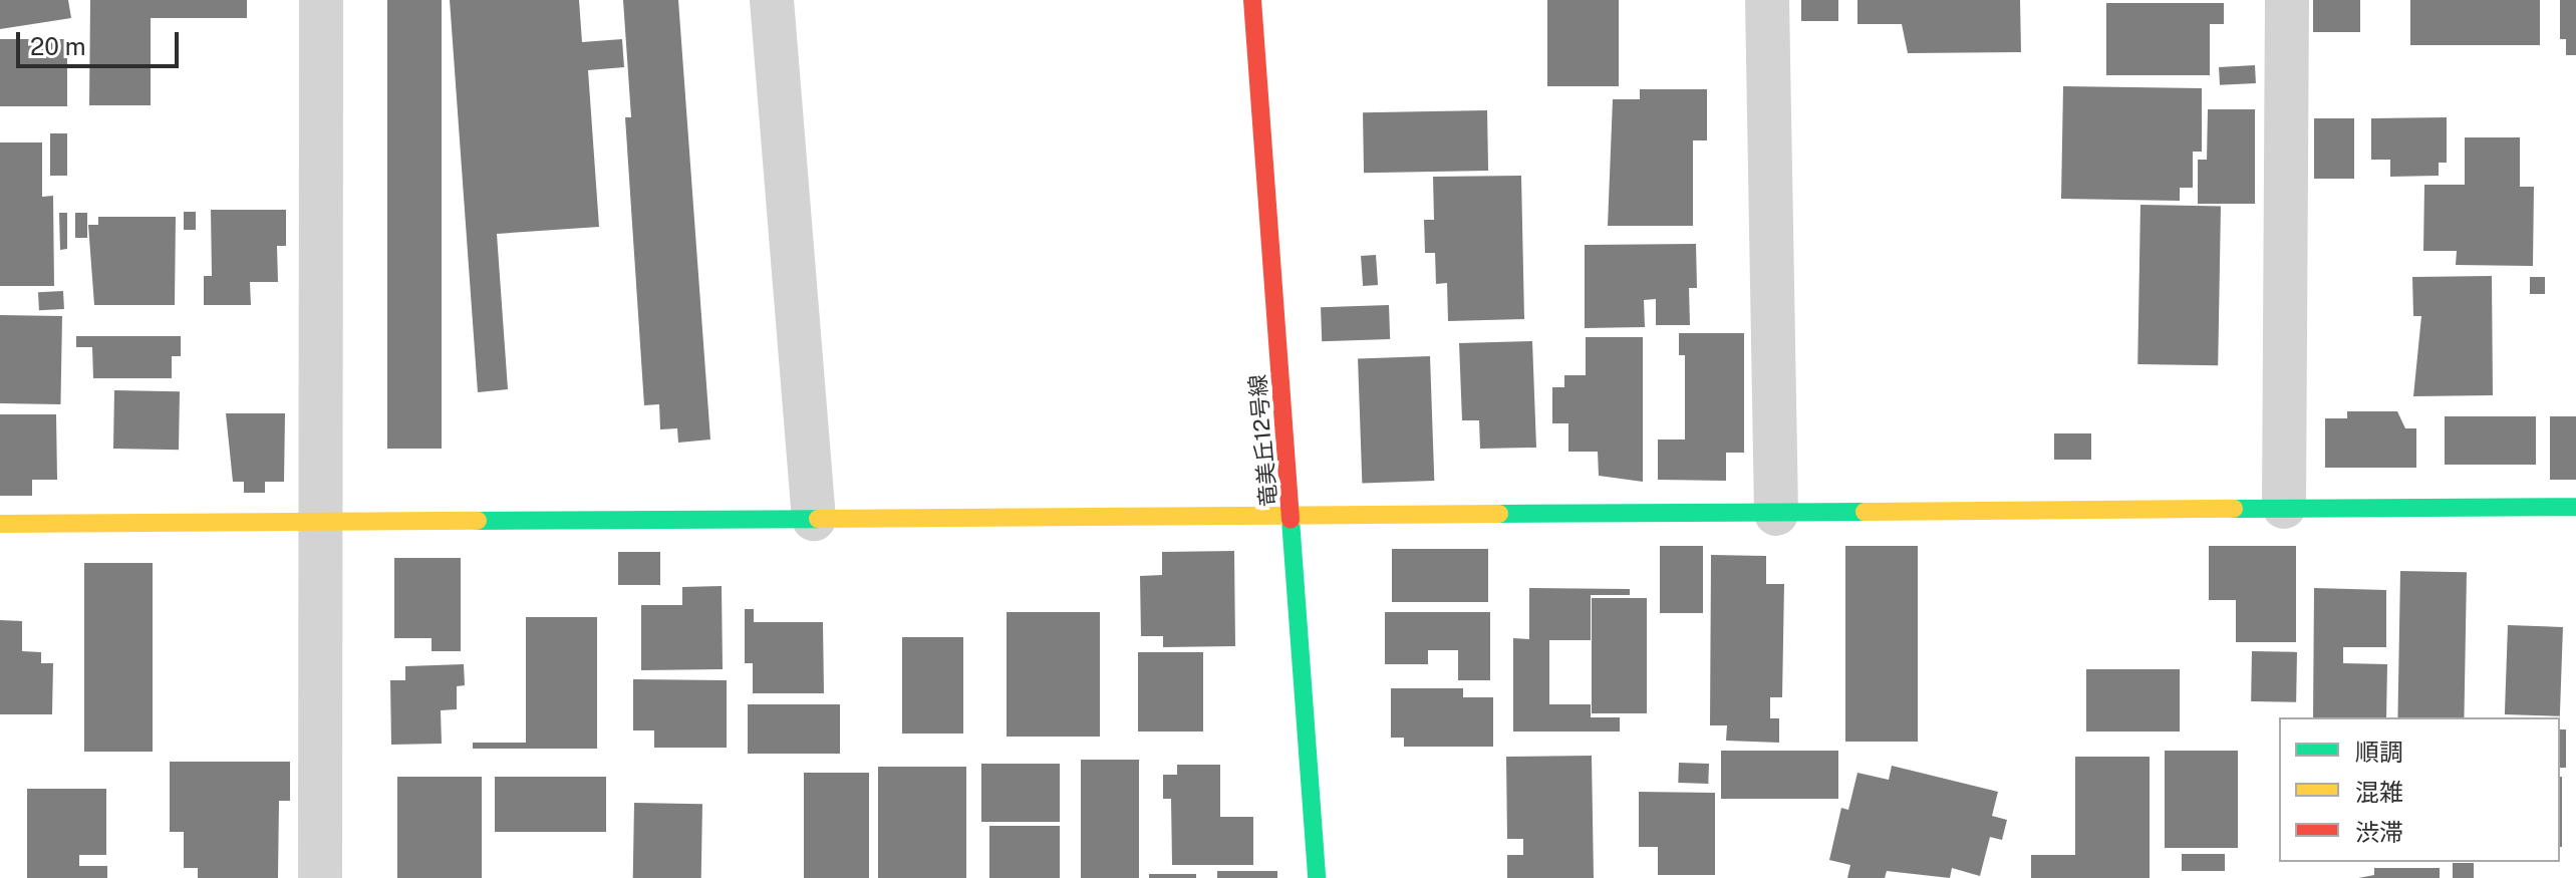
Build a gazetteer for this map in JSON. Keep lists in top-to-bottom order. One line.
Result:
{"streets":{"street":["竜美丘12号線"]},"legend":["順調","混雑","渋滞"],"scale_bar":"20 m"}
